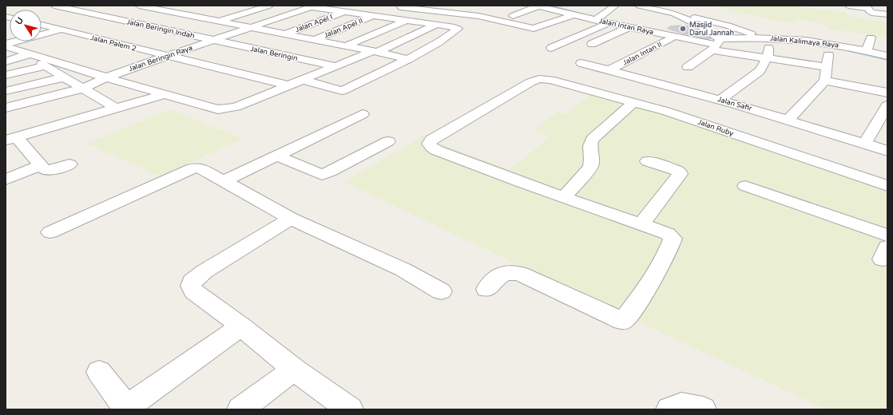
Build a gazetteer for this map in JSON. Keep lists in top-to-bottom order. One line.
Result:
{"streets":{"street":["Jalan Apel I","Jalan Intan Raya","Jalan Apel II","Jalan Beringin Indah","Jalan Kalimaya Raya","Jalan Palem 2","Jalan Beringin","Jalan Intan II","Jalan Beringin Raya","Jalan Safir","Jalan Ruby"]},"crossings":[["Jalan Intan Raya","Jalan Kalimaya Raya"],["Jalan Intan Raya","Jalan Intan II"],["Jalan Beringin Indah","Jalan Beringin"],["Jalan Beringin Indah","Jalan Beringin Raya"],["Jalan Palem 2","Jalan Beringin Raya"],["Jalan Beringin","Jalan Beringin Raya"],["Jalan Intan II","Jalan Safir"]],"places":["Masjid Darul Jannah"],"north":"top left"}
